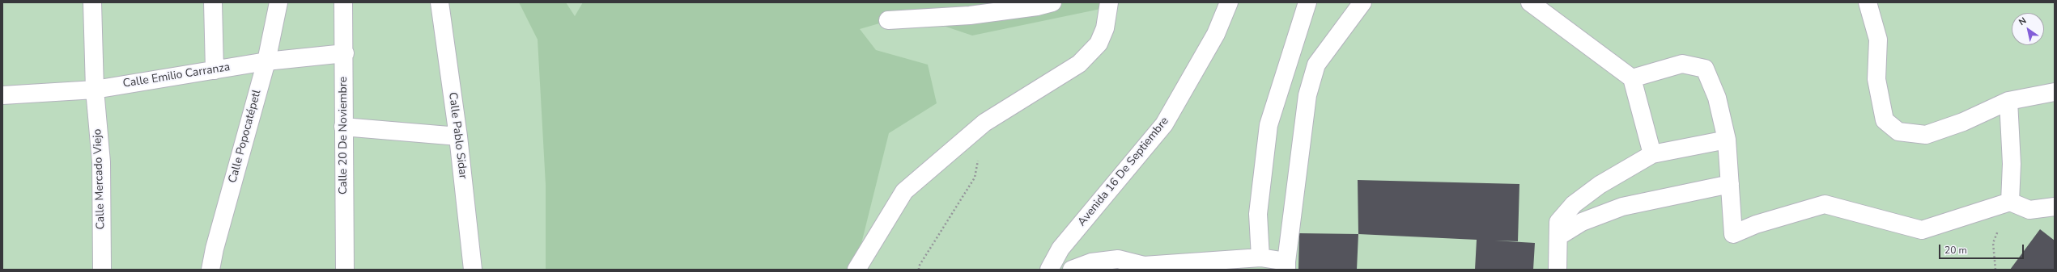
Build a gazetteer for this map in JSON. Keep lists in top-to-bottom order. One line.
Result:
{"streets":{"street":["Calle Emilio Carranza","Calle 20 De Noviembre","Calle Pablo Sidar","Calle Popocatépetl","Avenida 16 De Septiembre","Calle Mercado Viejo"]},"crossings":[["Calle Emilio Carranza","Calle 20 De Noviembre"],["Calle Emilio Carranza","Calle Popocatépetl"],["Calle Emilio Carranza","Calle Mercado Viejo"]],"scale_bar":"20 m","north":"top left"}
